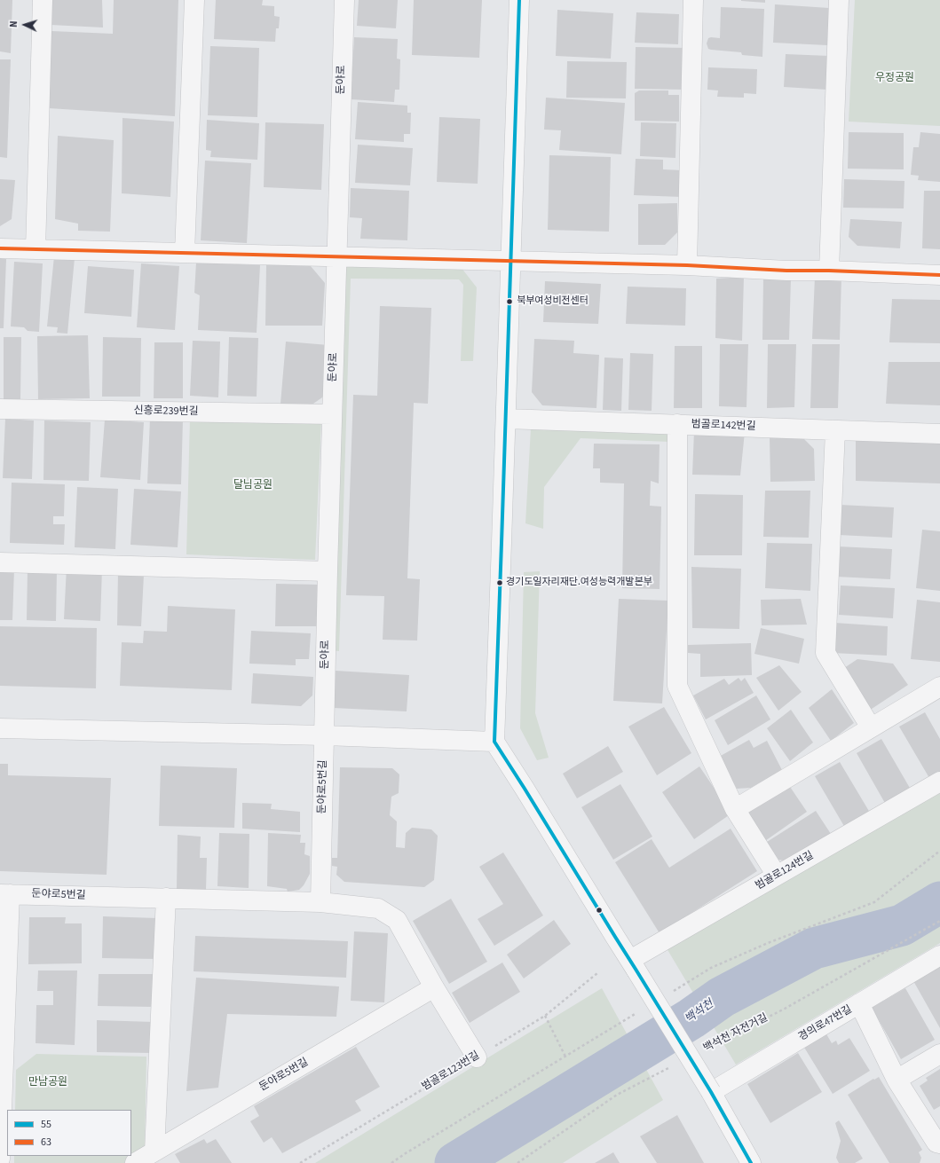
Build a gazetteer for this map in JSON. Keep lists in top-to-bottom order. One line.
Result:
{"streets":{"street":["둔야로","신흥로239번길","범골로142번길","둔야로5번길","범골로124번길","경의로47번길"],"path":["백석천 자전거길","범골로123번길"]},"crossings":[["둔야로","신흥로239번길"],["둔야로","둔야로5번길"],["둔야로5번길","범골로123번길"]],"water":["백석천"],"parks":["우정공원","달님공원","만남공원"],"places":["북부여성비전센터","경기도일자리재단.여성능력개발본부"],"lines":["transit line 55","transit line 63"],"legend":["55","63"],"north":"left"}
